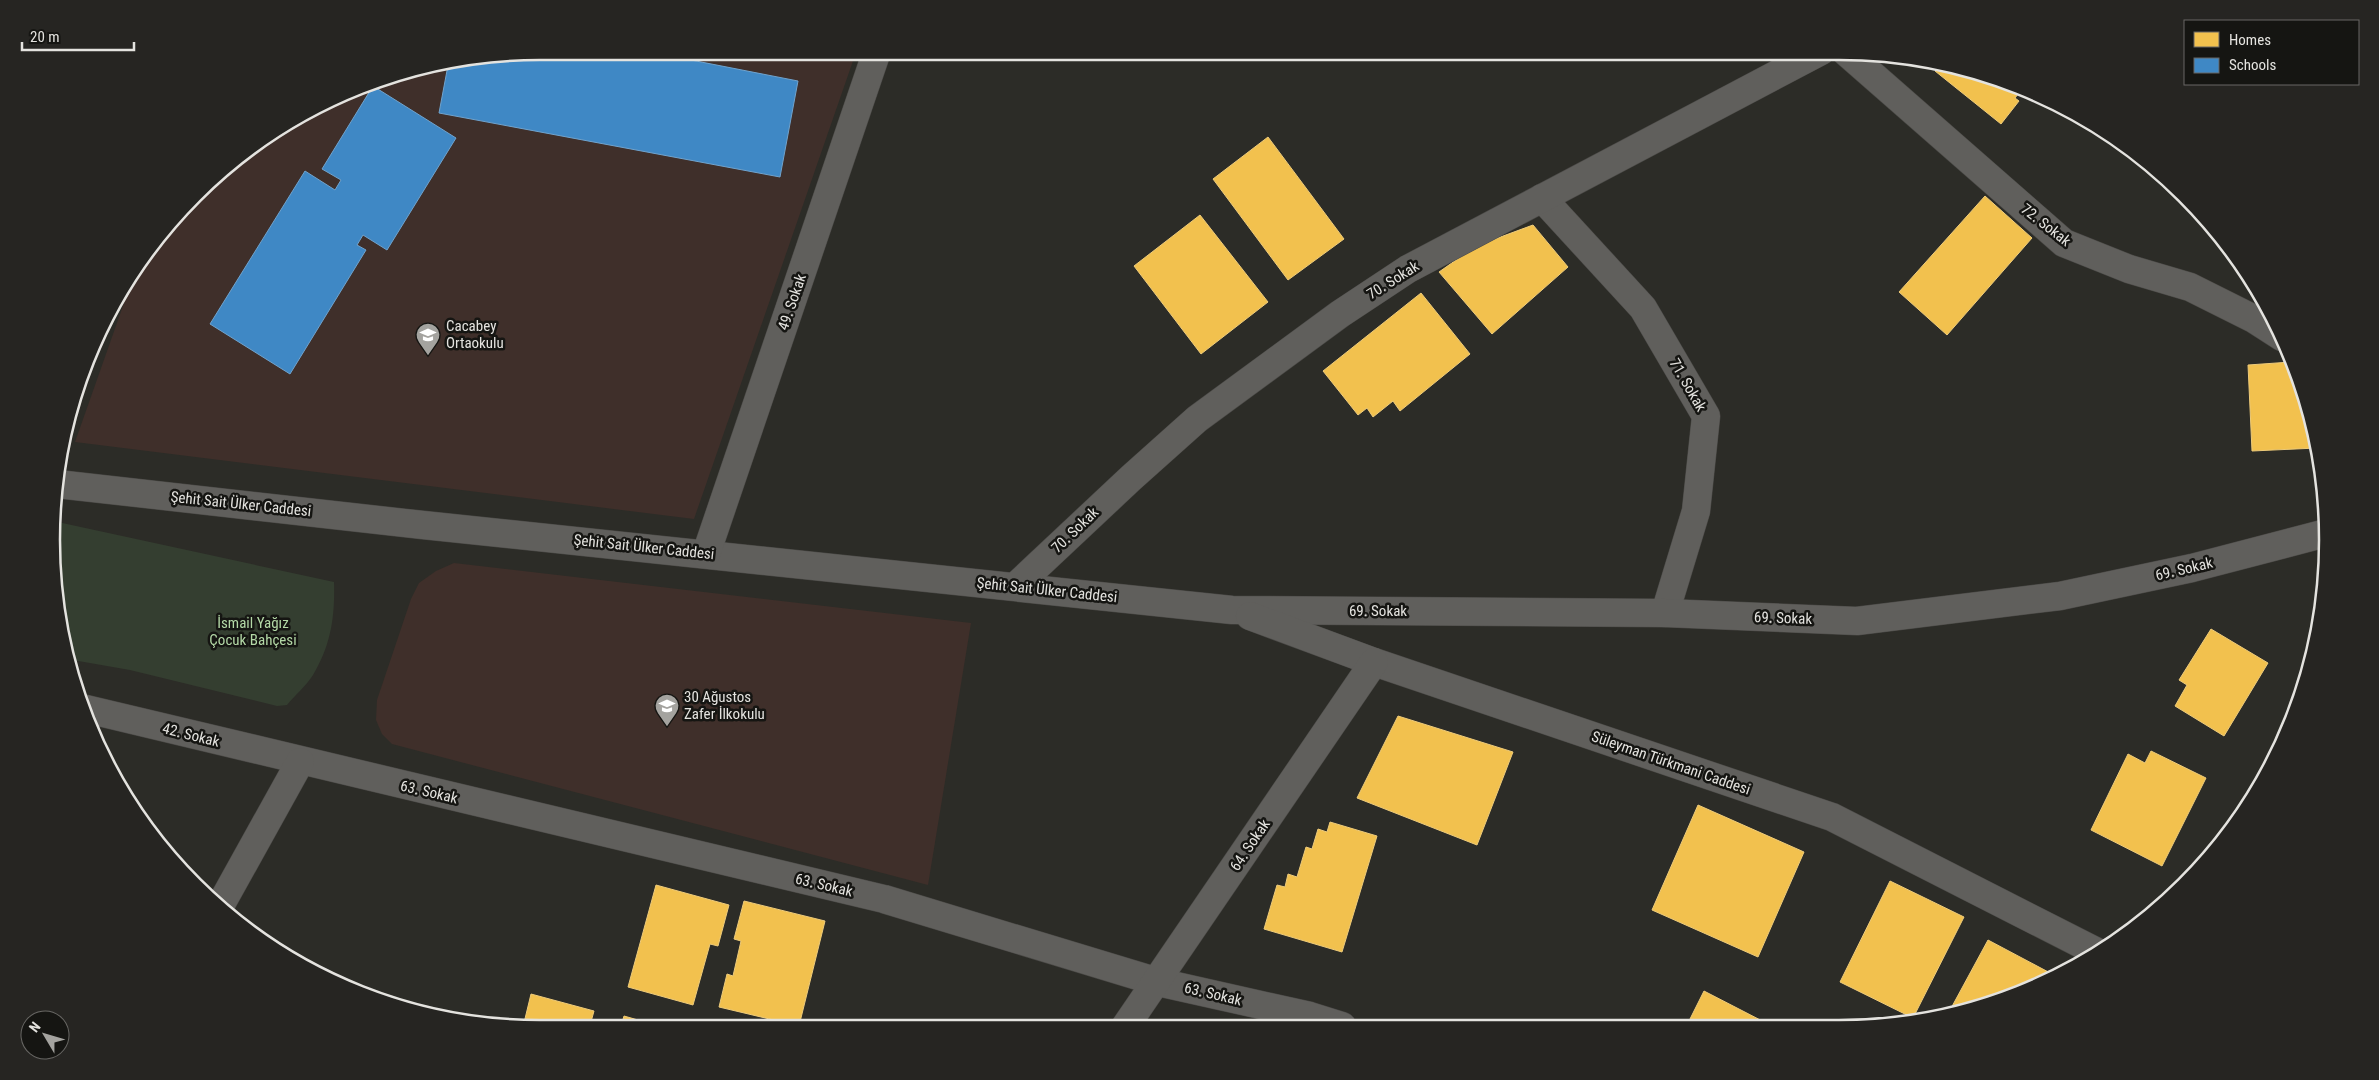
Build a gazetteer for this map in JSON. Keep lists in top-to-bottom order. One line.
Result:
{"streets":{"street":["72. Sokak","70. Sokak","49. Sokak","71. Sokak","Şehit Sait Ülker Caddesi","69. Sokak","42. Sokak","Süleyman Türkmani Caddesi","63. Sokak","64. Sokak"]},"crossings":[["70. Sokak","71. Sokak"],["70. Sokak","Şehit Sait Ülker Caddesi"],["49. Sokak","Şehit Sait Ülker Caddesi"],["71. Sokak","69. Sokak"],["Şehit Sait Ülker Caddesi","69. Sokak"],["Şehit Sait Ülker Caddesi","Süleyman Türkmani Caddesi"],["69. Sokak","Süleyman Türkmani Caddesi"],["42. Sokak","63. Sokak"],["Süleyman Türkmani Caddesi","64. Sokak"],["63. Sokak","64. Sokak"]],"parks":["İsmail Yağız Çocuk Bahçesi"],"places":{"school or university":["Cacabey Ortaokulu","30 Ağustos Zafer İlkokulu"]},"legend":["Homes","Schools"],"scale_bar":"20 m","north":"top left"}
